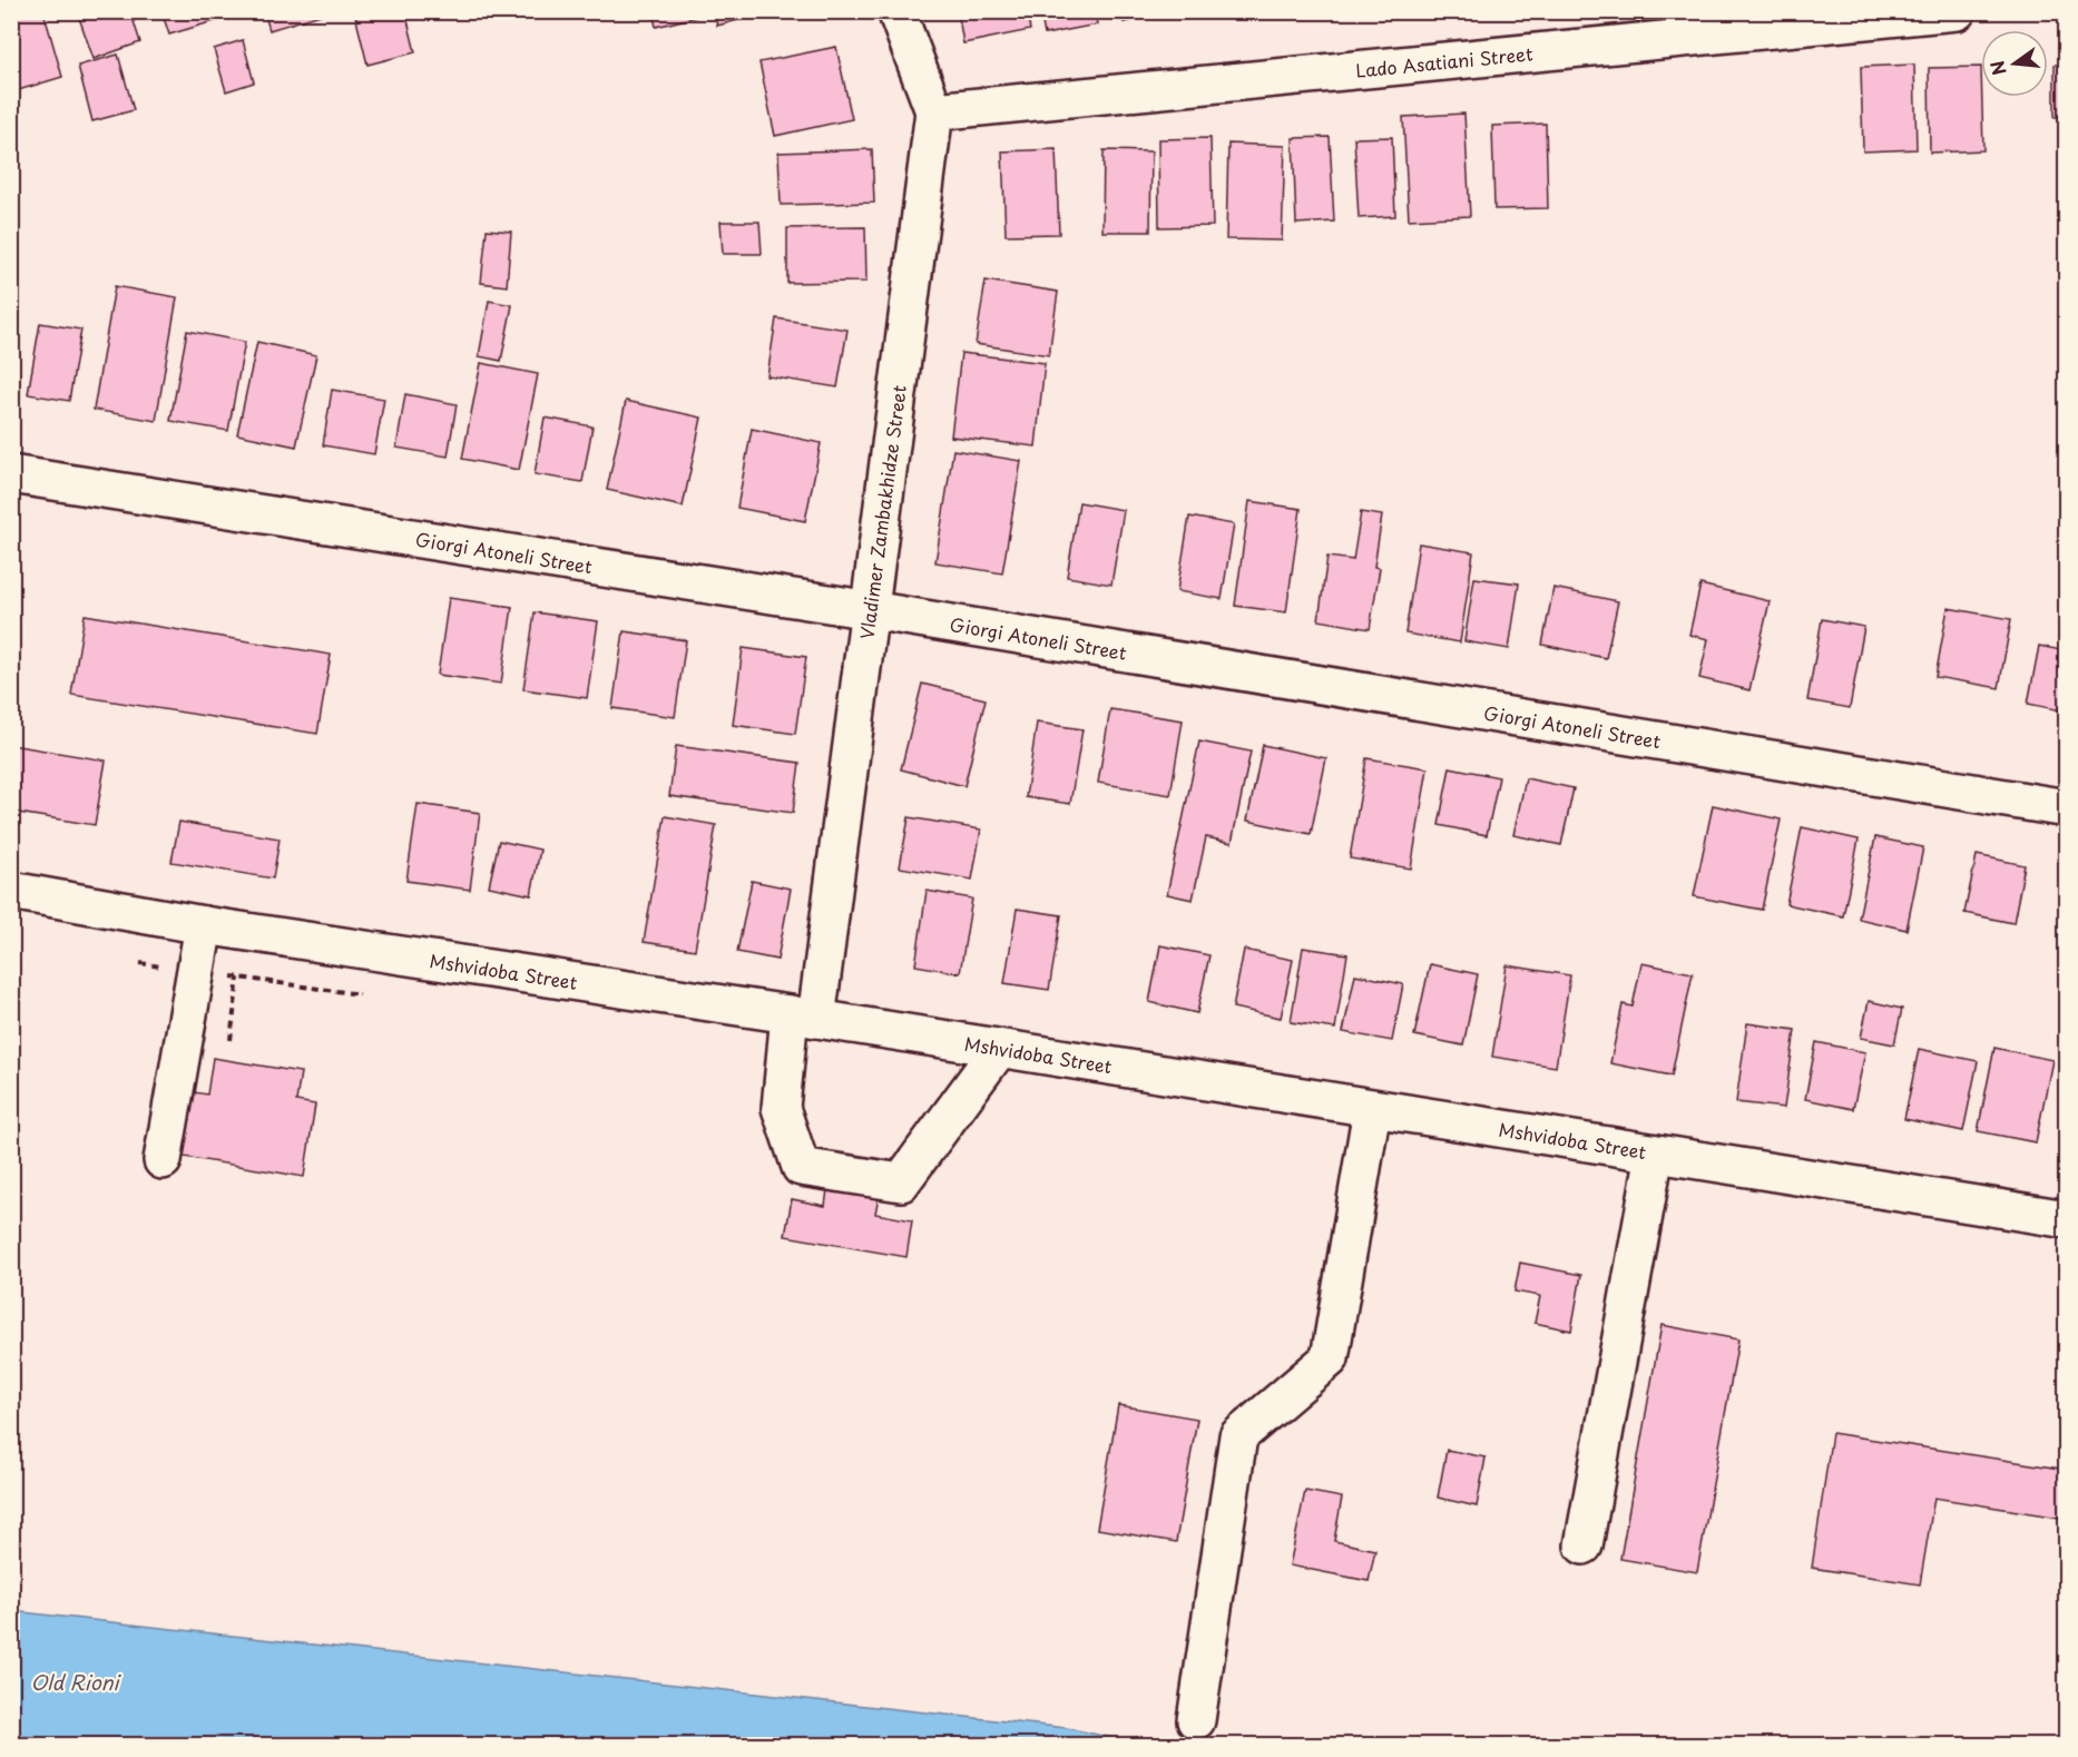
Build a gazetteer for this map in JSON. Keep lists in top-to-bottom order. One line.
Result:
{"streets":{"street":["Lado Asatiani Street","Vladimer Zambakhidze Street","Giorgi Atoneli Street","Mshvidoba Street"]},"crossings":[["Lado Asatiani Street","Vladimer Zambakhidze Street"],["Vladimer Zambakhidze Street","Giorgi Atoneli Street"],["Vladimer Zambakhidze Street","Mshvidoba Street"]],"water":["Old Rioni"],"north":"left"}
